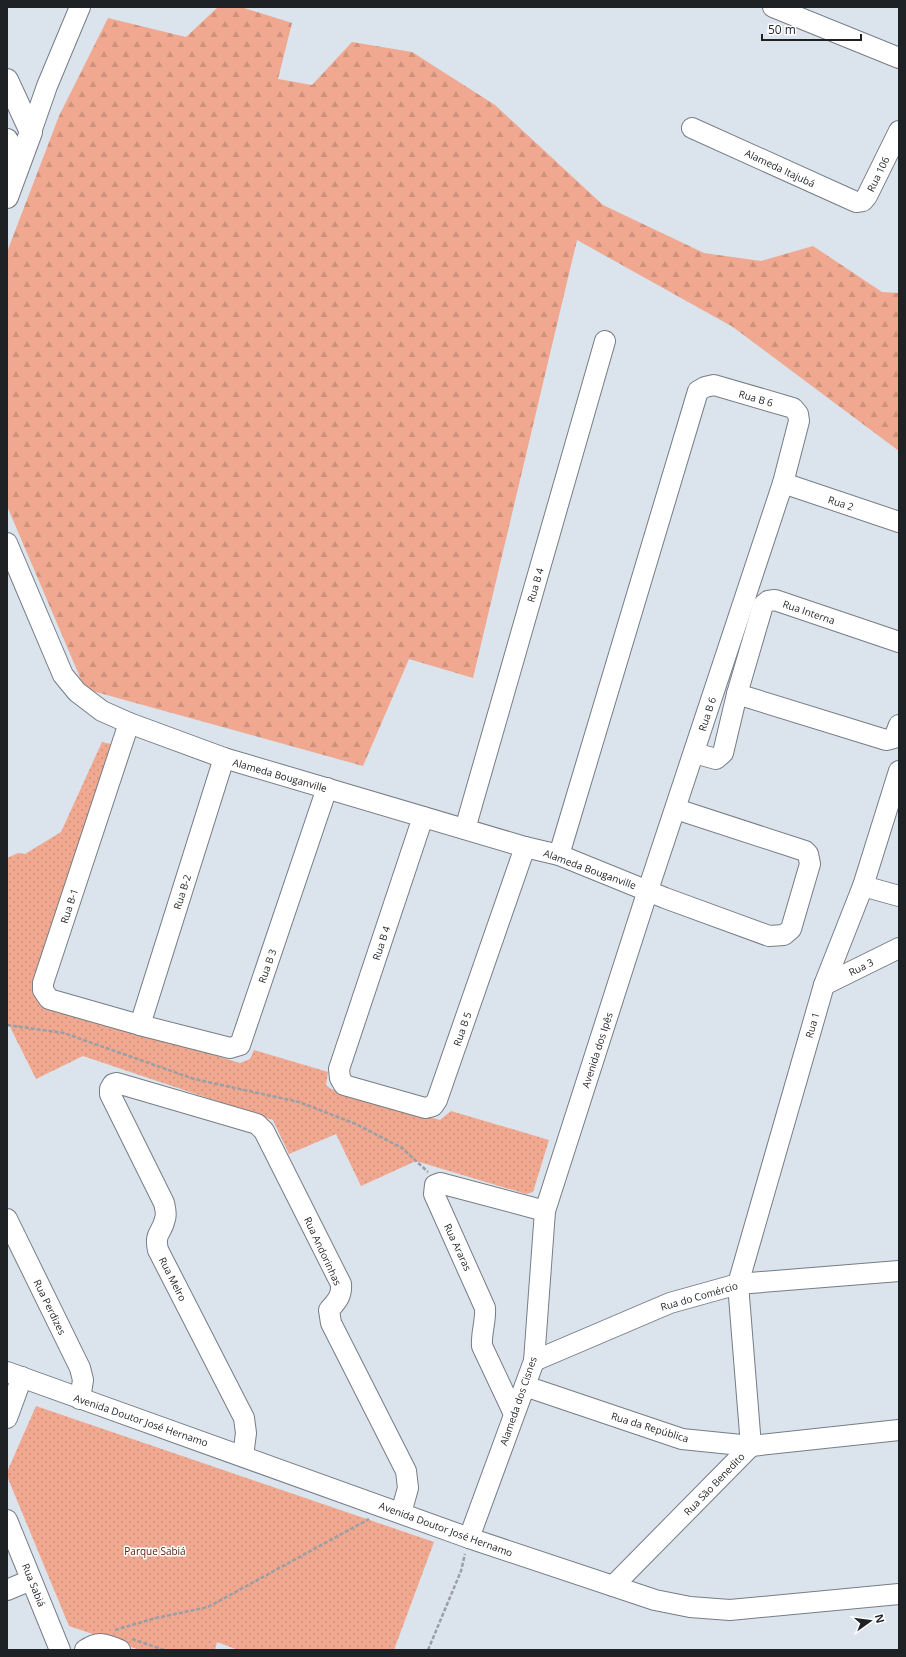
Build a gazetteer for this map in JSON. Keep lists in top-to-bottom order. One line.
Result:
{"streets":{"street":["Alameda Itajubá","Rua 106","Rua B 6","Rua 2","Rua B 4","Rua Interna","Alameda Bouganville","Rua B-2","Rua B-1","Rua B 3","Rua 3","Rua 1","Rua B 5","Avenida dos Ipês","Rua Araras","Rua Andorinhas","Rua Melro","Rua do Comércio","Rua Perdizes","Alameda dos Cisnes","Avenida Doutor José Hernamo","Rua da República","Rua São Benedito","Rua Sabiá"]},"crossings":[["Alameda Itajubá","Rua 106"],["Rua B 6","Rua 2"],["Rua B 6","Rua Interna"],["Rua B 6","Alameda Bouganville"],["Rua B 6","Avenida dos Ipês"],["Rua B 4","Alameda Bouganville"],["Rua B 4","Rua B 5"],["Alameda Bouganville","Rua B-2"],["Alameda Bouganville","Rua B-1"],["Alameda Bouganville","Rua B 3"],["Alameda Bouganville","Rua B 5"],["Alameda Bouganville","Avenida dos Ipês"],["Rua B-2","Rua B-1"],["Rua B-2","Rua B 3"],["Rua B-1","Rua B 3"],["Rua 3","Rua 1"],["Rua 1","Rua do Comércio"],["Rua 1","Rua São Benedito"],["Avenida dos Ipês","Alameda dos Cisnes"],["Rua Araras","Alameda dos Cisnes"],["Rua Andorinhas","Rua Melro"],["Rua Andorinhas","Avenida Doutor José Hernamo"],["Rua Melro","Avenida Doutor José Hernamo"],["Rua do Comércio","Alameda dos Cisnes"],["Rua do Comércio","Rua São Benedito"],["Rua Perdizes","Avenida Doutor José Hernamo"],["Alameda dos Cisnes","Avenida Doutor José Hernamo"],["Alameda dos Cisnes","Rua da República"],["Avenida Doutor José Hernamo","Rua São Benedito"],["Rua da República","Rua São Benedito"]],"parks":["Parque Sabiá"],"scale_bar":"50 m","north":"right"}
